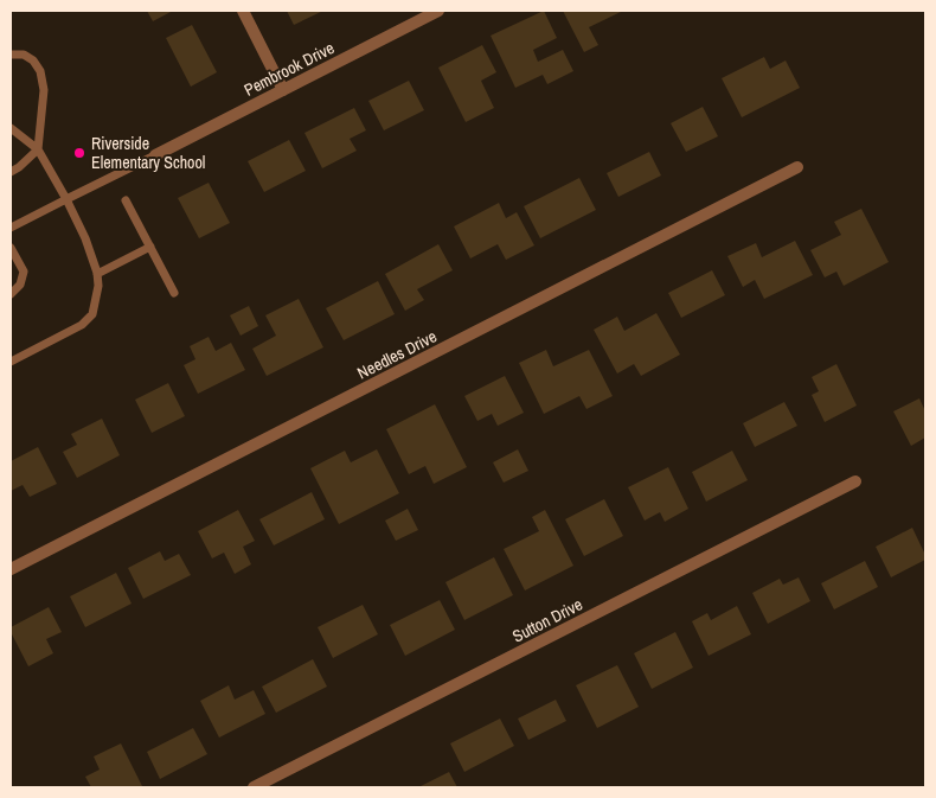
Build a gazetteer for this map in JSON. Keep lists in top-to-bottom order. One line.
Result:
{"streets":{"street":["Pembrook Drive","Needles Drive","Sutton Drive"]},"places":["Riverside Elementary School"]}
